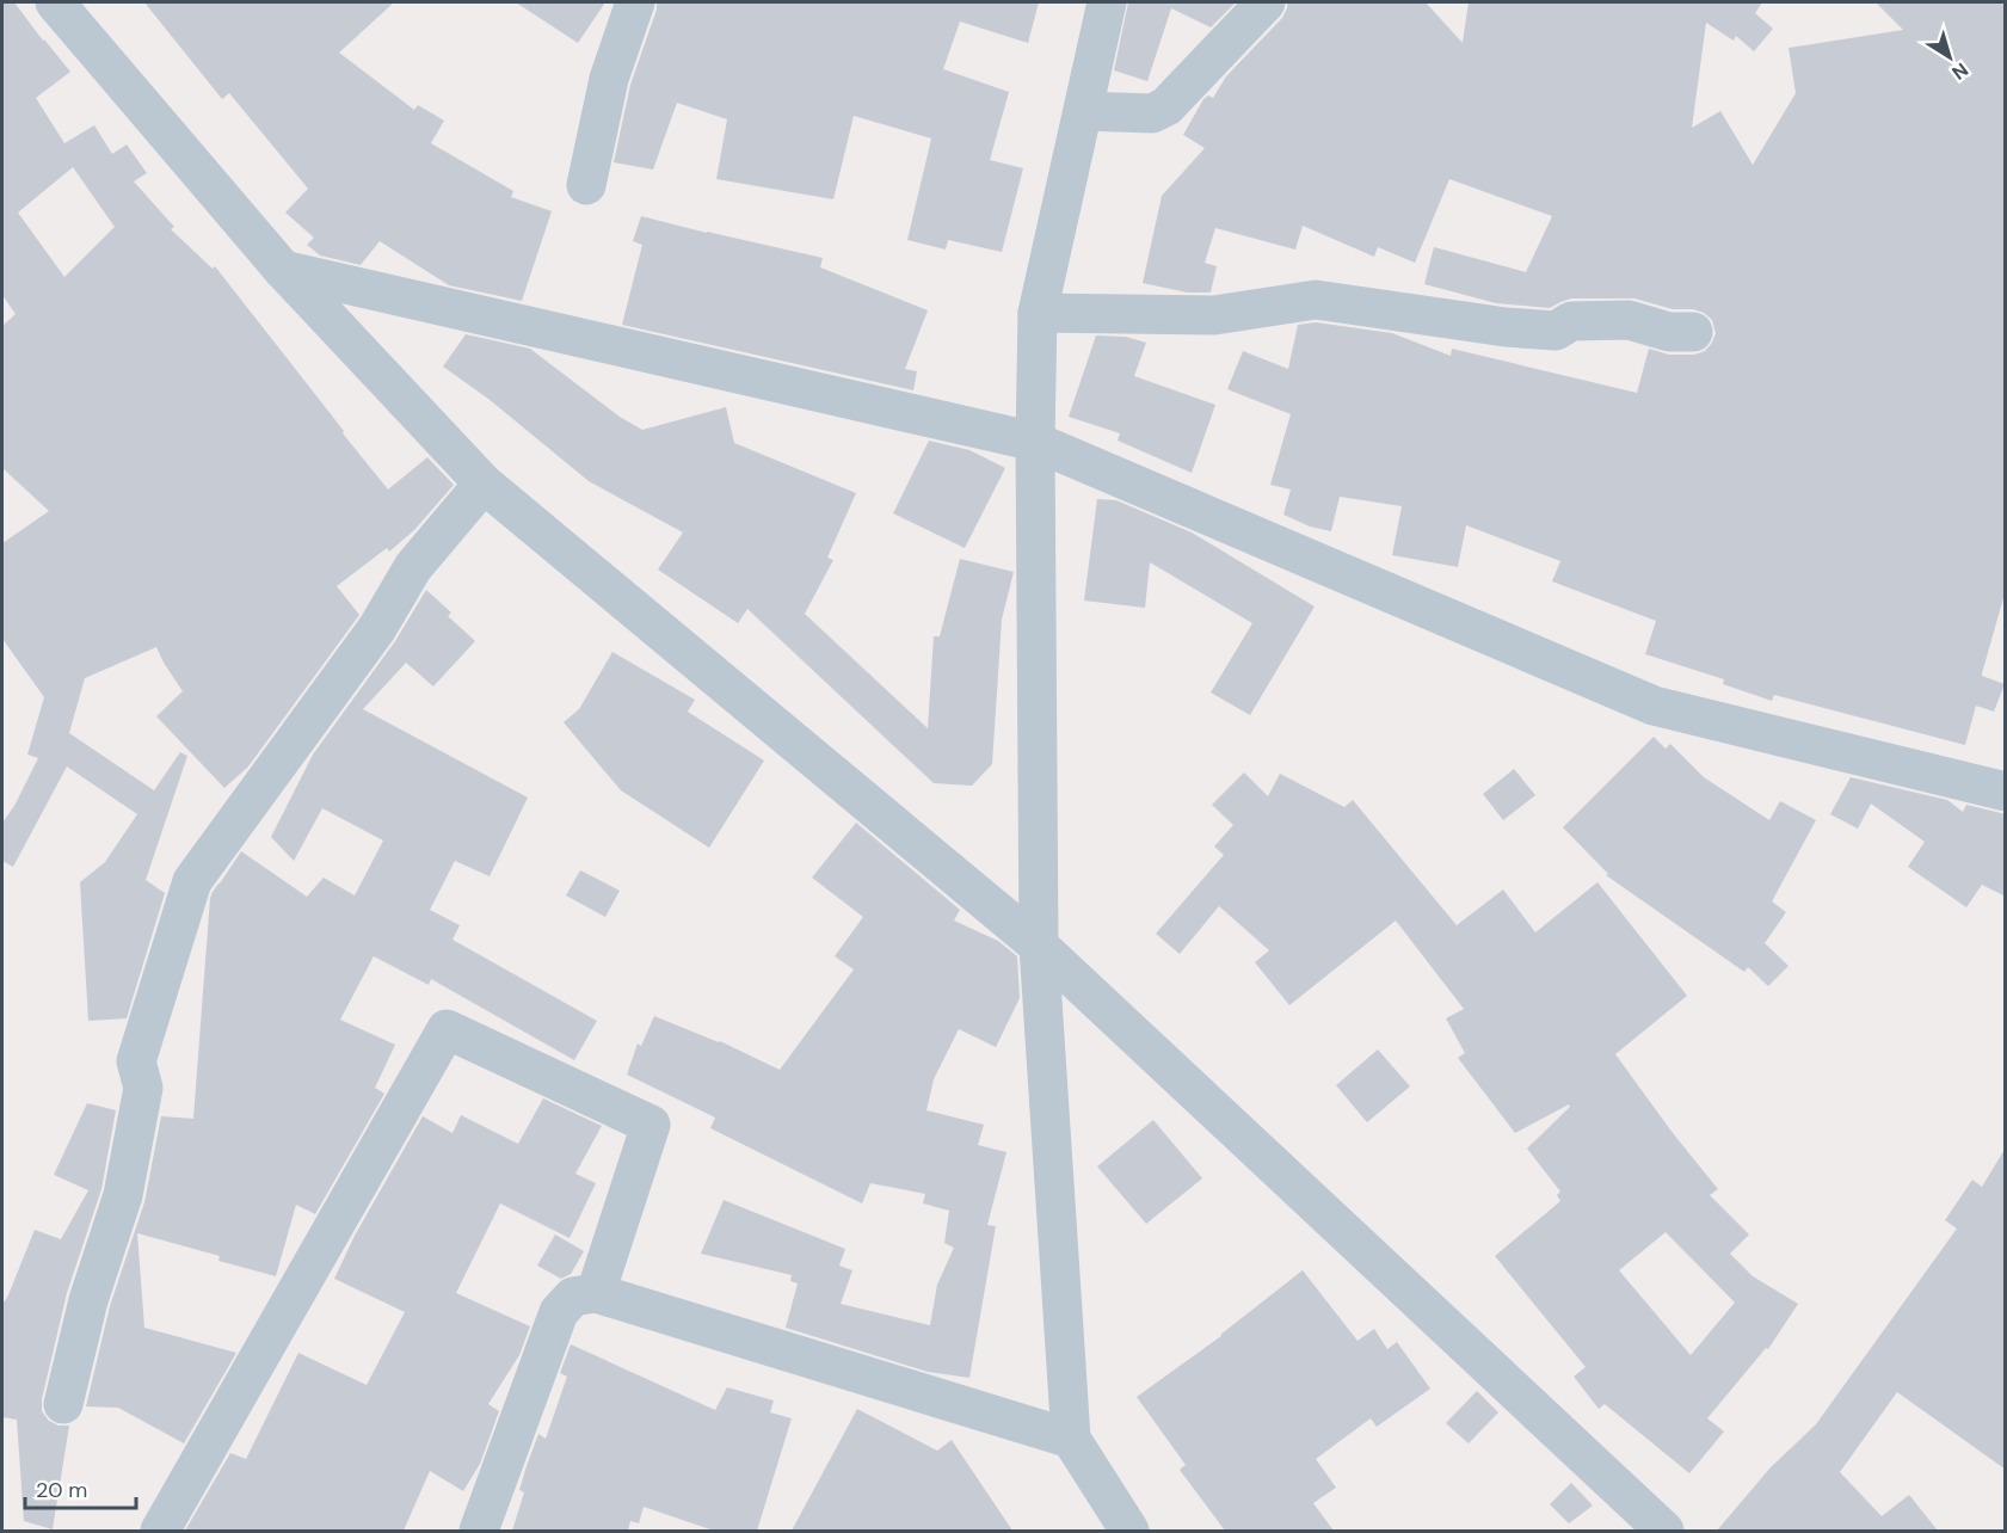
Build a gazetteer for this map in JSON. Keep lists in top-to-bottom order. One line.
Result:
{"scale_bar":"20 m","north":"bottom right"}
